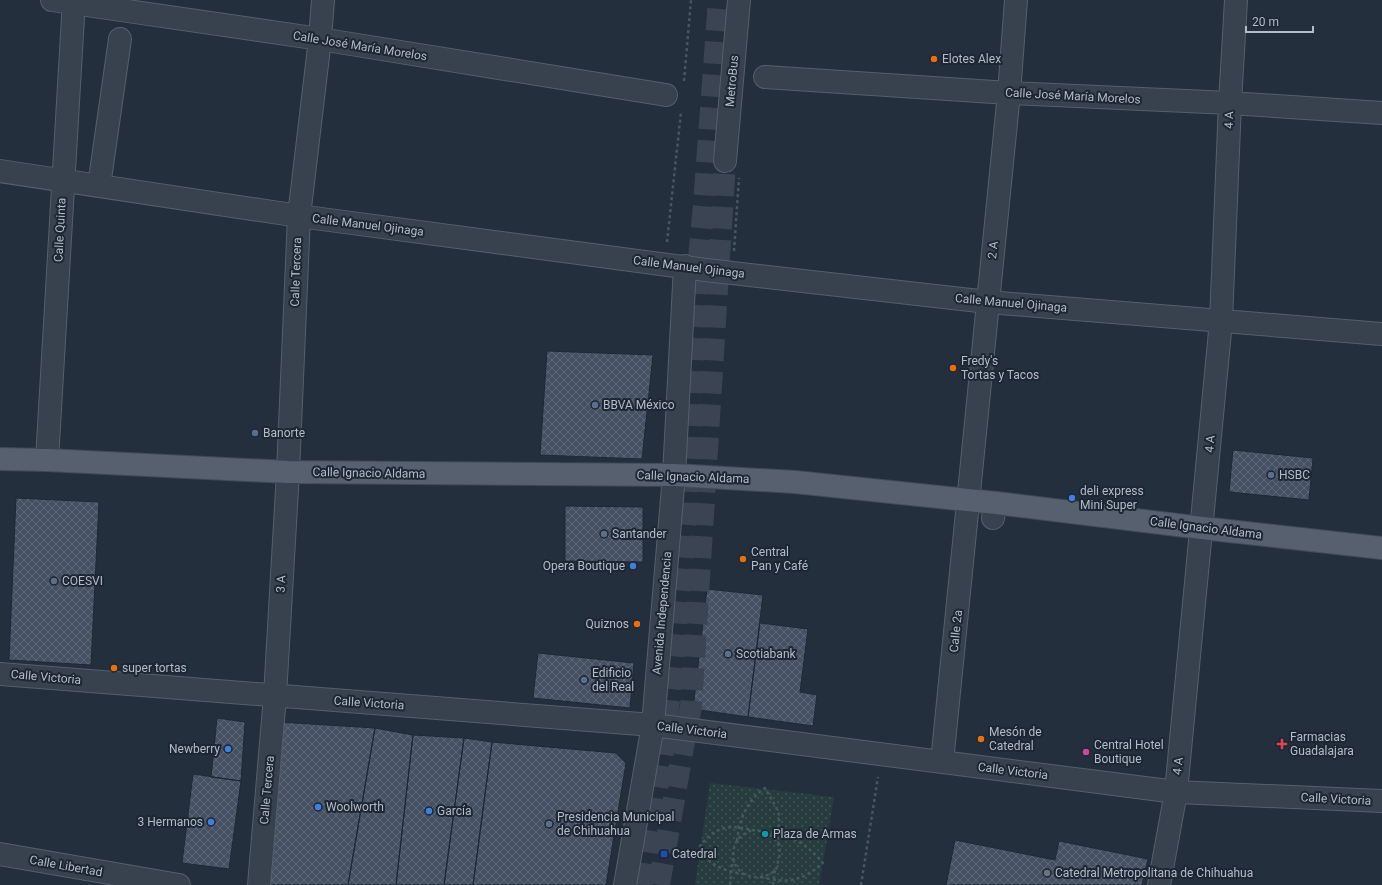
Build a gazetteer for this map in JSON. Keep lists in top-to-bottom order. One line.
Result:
{"streets":{"main road":["Calle Ignacio Aldama"],"street":["Calle José María Morelos","MetroBus","4 A","Calle Manuel Ojinaga","Calle Quinta","2 A","Calle Tercera","3 A","Avenida Independencia","Calle 2a","Calle Victoria","Calle Libertad"]},"crossings":[["Calle José María Morelos","4 A"],["Calle José María Morelos","Calle Quinta"],["Calle José María Morelos","2 A"],["Calle José María Morelos","Calle Tercera"],["4 A","Calle Manuel Ojinaga"],["4 A","Calle Ignacio Aldama"],["4 A","Calle Victoria"],["Calle Manuel Ojinaga","Calle Quinta"],["Calle Manuel Ojinaga","2 A"],["Calle Manuel Ojinaga","Calle Tercera"],["Calle Manuel Ojinaga","Avenida Independencia"],["Calle Quinta","Calle Ignacio Aldama"],["2 A","Calle Ignacio Aldama"],["2 A","Calle 2a"],["Calle Tercera","Calle Ignacio Aldama"],["Calle Tercera","3 A"],["Calle Tercera","Calle Victoria"],["Calle Ignacio Aldama","3 A"],["Calle Ignacio Aldama","Avenida Independencia"],["Calle Ignacio Aldama","Calle 2a"],["3 A","Calle Victoria"],["Avenida Independencia","Calle Victoria"],["Calle 2a","Calle Victoria"]],"places":{"other":["Elotes Alex","Fredy's Tortas y Tacos","BBVA México","Banorte","HSBC","deli express Mini Super","Santander","Central Pan y Café","Opera Boutique","COESVI","Quiznos","Scotiabank","super tortas","Edificio del Real","Mesón de Catedral","Newberry","Central Hotel Boutique","Woolworth","García","3 Hermanos","Presidencia Municipal de Chihuahua","Plaza de Armas","Catedral Metropolitana de Chihuahua"],"health":["Farmacias Guadalajara"],"transit":["Catedral"]},"scale_bar":"20 m"}
